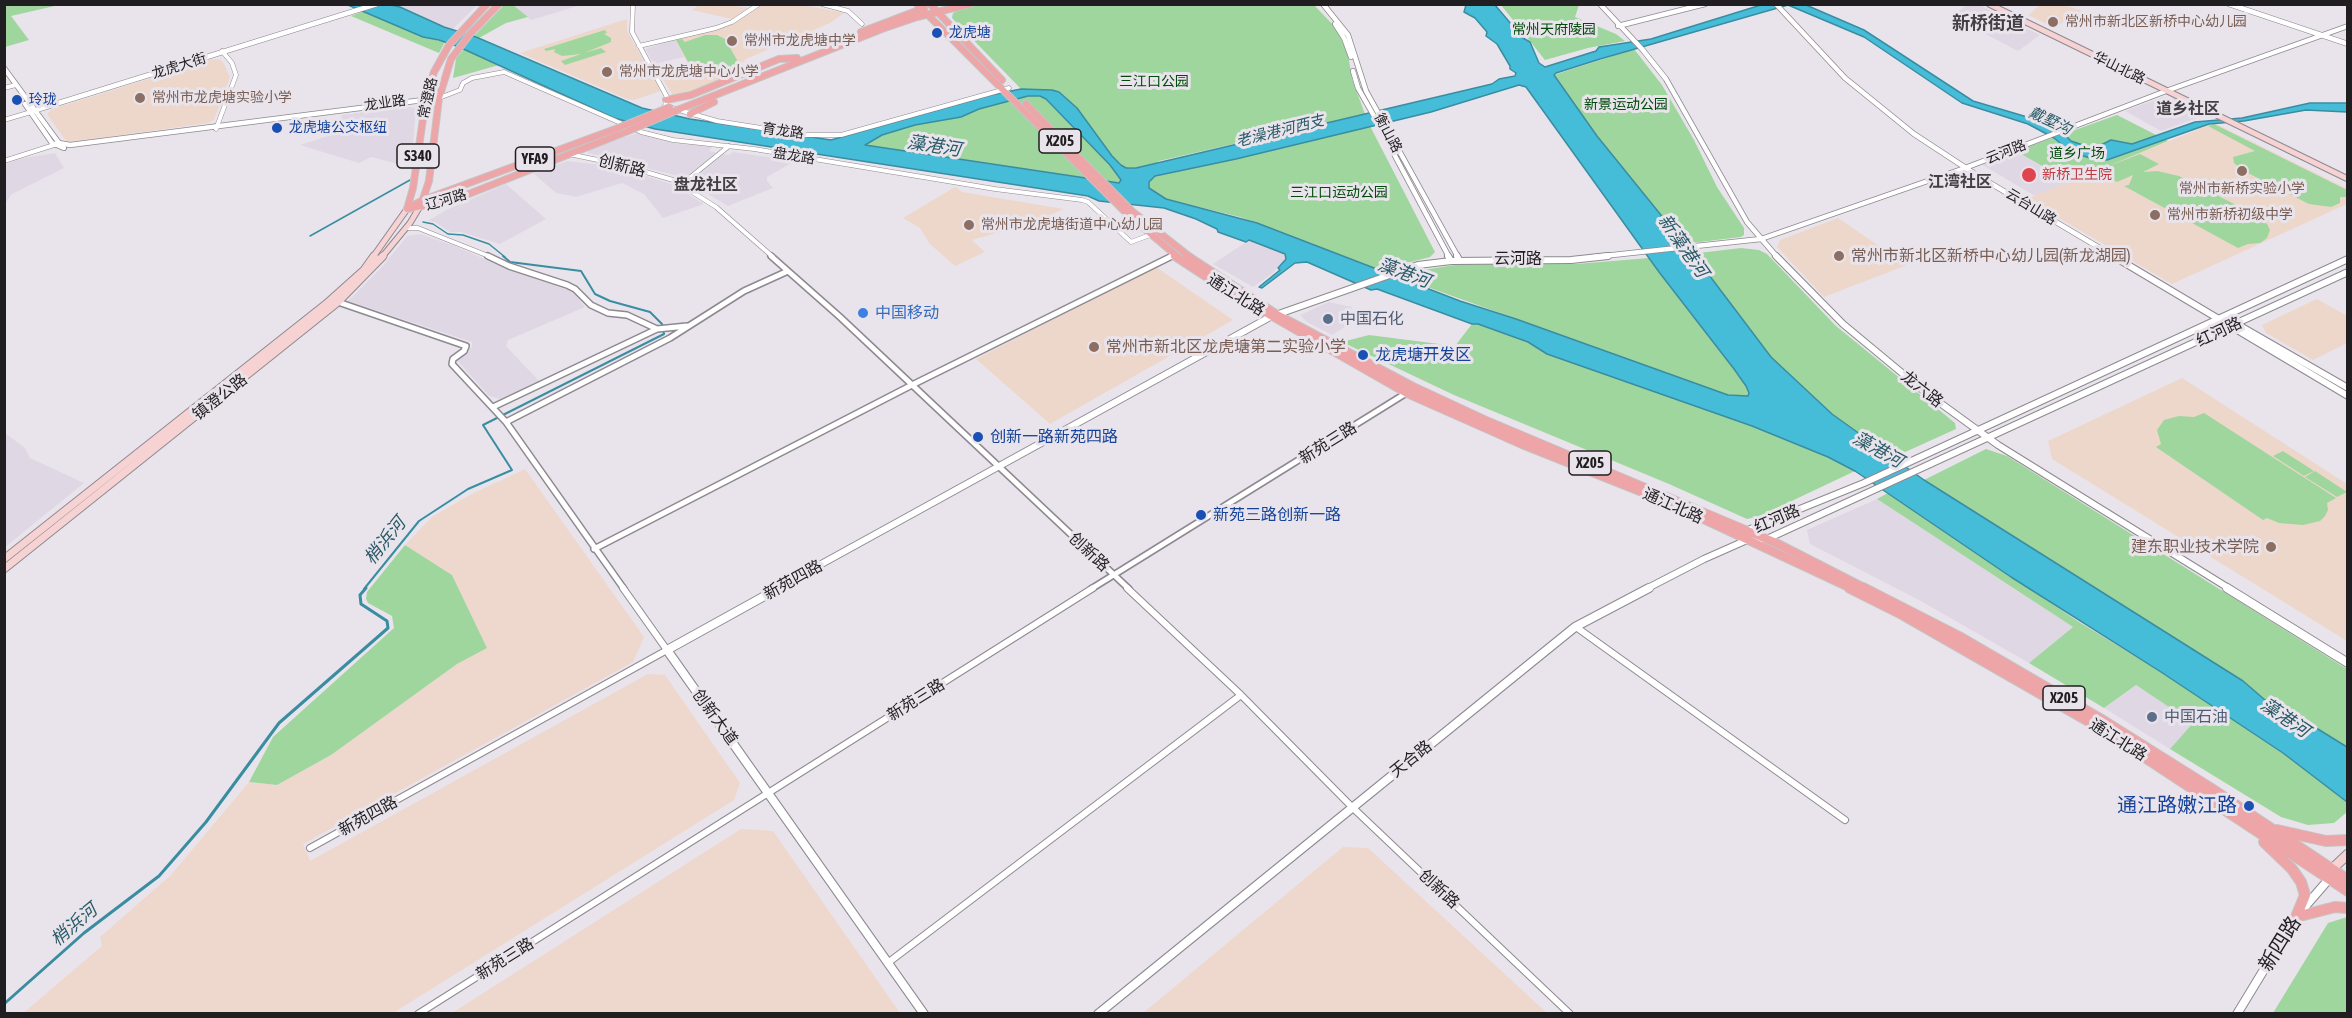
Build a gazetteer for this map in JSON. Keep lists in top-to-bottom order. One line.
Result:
{"streets":{"main road":["华山北路","常澄路","X205","S340","YFA9","辽河路","通江北路","镇澄公路"],"street":["龙虎大街","龙业路","育龙路","衡山路","云河路","盘龙路","创新路","云台山路","红河路","龙六路","新苑三路","新苑四路","创新大道","天合路","新四路"]},"crossings":[["华山北路","云河路"],["常澄路","龙业路"],["常澄路","盘龙路"],["常澄路","辽河路"],["常澄路","镇澄公路"],["龙业路","盘龙路"],["衡山路","云河路"],["云河路","云台山路"],["云河路","通江北路"],["云河路","龙六路"],["云河路","新苑四路"],["盘龙路","通江北路"],["YFA9","辽河路"],["创新路","辽河路"],["创新路","新苑三路"],["创新路","新苑四路"],["创新路","天合路"],["辽河路","镇澄公路"],["云台山路","红河路"],["通江北路","红河路"],["通江北路","新苑三路"],["通江北路","新苑四路"],["通江北路","天合路"],["通江北路","新四路"],["红河路","龙六路"],["红河路","天合路"],["镇澄公路","创新大道"],["新苑三路","创新大道"],["新苑四路","创新大道"]],"districts":["新桥街道","道乡社区","江湾社区","盘龙社区"],"water":["戴墅沟","老澡港河西支","藻港河","新藻港河","梢浜河"],"parks":["常州天府陵园","三江口公园","新景运动公园","道乡广场","三江口运动公园"],"places":["常州市新北区新桥中心幼儿园","龙虎塘","常州市龙虎塘中学","常州市龙虎塘中心小学","常州市龙虎塘实验小学","玲珑","龙虎塘公交枢纽","常州市新桥实验小学","新桥卫生院","常州市新桥初级中学","常州市龙虎塘街道中心幼儿园","常州市新北区新桥中心幼儿园(新龙湖园)","中国移动","中国石化","常州市新北区龙虎塘第二实验小学","龙虎塘开发区","创新一路新苑四路","新苑三路创新一路","建东职业技术学院","中国石油","通江路嫩江路"]}
